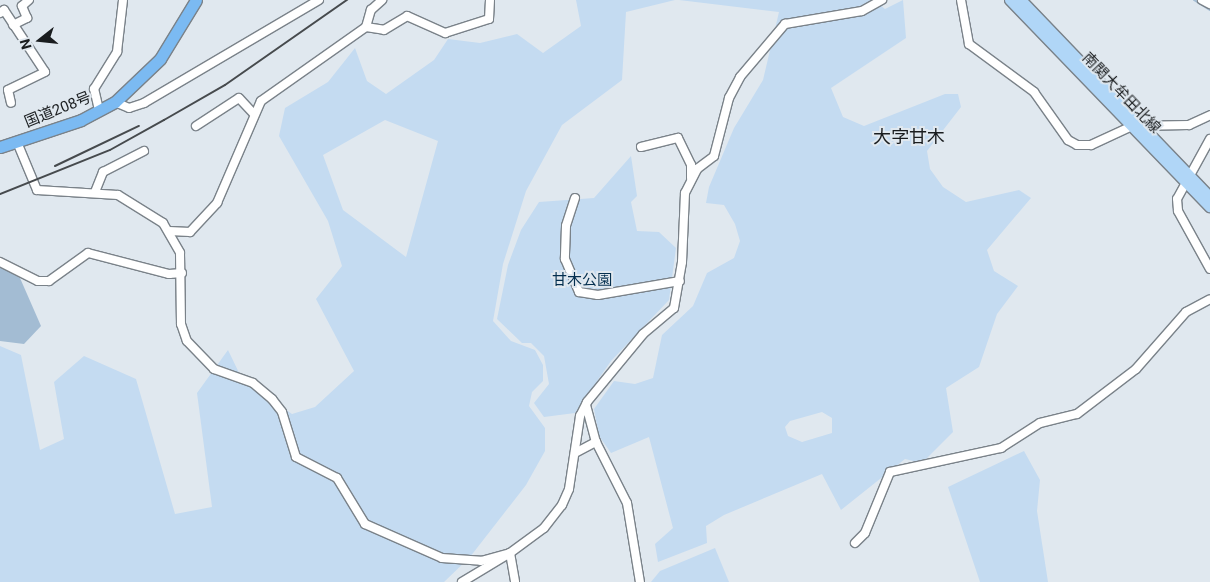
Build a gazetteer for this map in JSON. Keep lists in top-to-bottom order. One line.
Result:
{"streets":{"highway":["国道208号"],"main road":["南関大牟田北線"]},"districts":["大字甘木"],"parks":["甘木公園"],"north":"left"}
